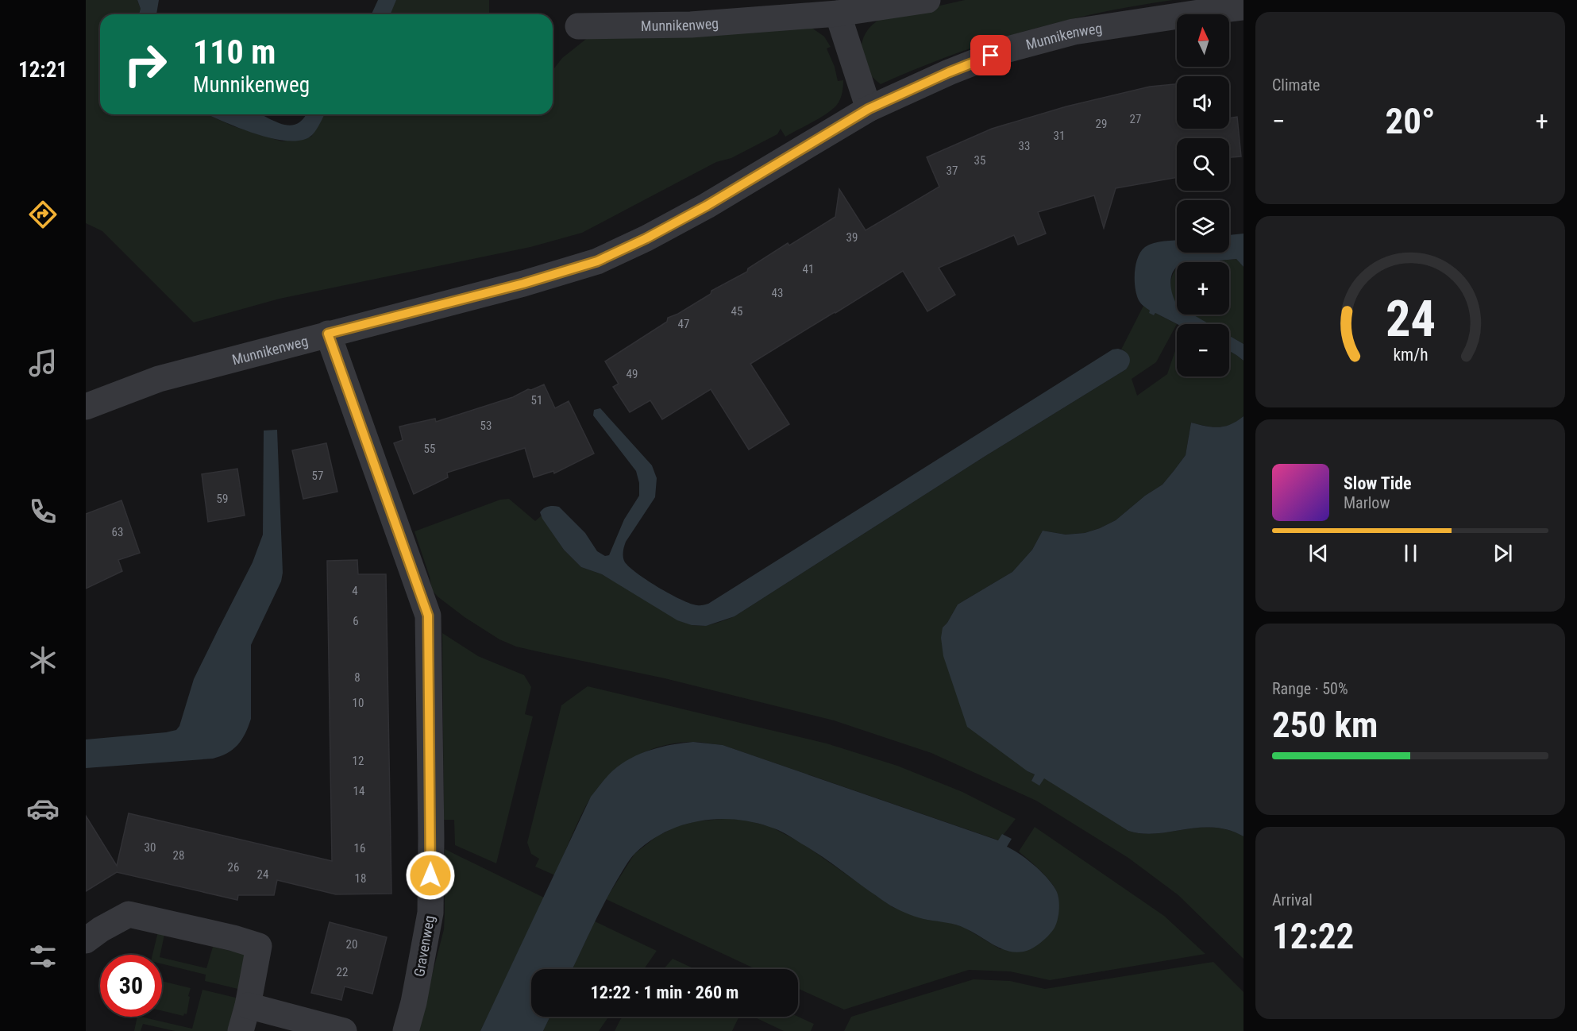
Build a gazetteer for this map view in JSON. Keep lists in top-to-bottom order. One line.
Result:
{"streets":{"street":["Munnikenweg","Gravenweg"]},"crossings":[["Munnikenweg","Gravenweg"]],"house_numbers":["27","29","31","33","35","37","39","41","43","45","47","49","51","53","55","57","59","63","4","6","8","10","12","14","30","16","28","26","24","18","20","22"],"north":"top","page":{"tabs":"12:21","tile":["Climate",["Range · 50%","250 km"],["Arrival","12:22"]],"map_buttons":["+","−"],"turn":["110 m","Munnikenweg"],"heat":["−","20°","+"],"song":["Slow Tide","Marlow"],"limit":"30","trip":"12:22 · 1 min · 260 m","gauge":["24","km/h"]}}
